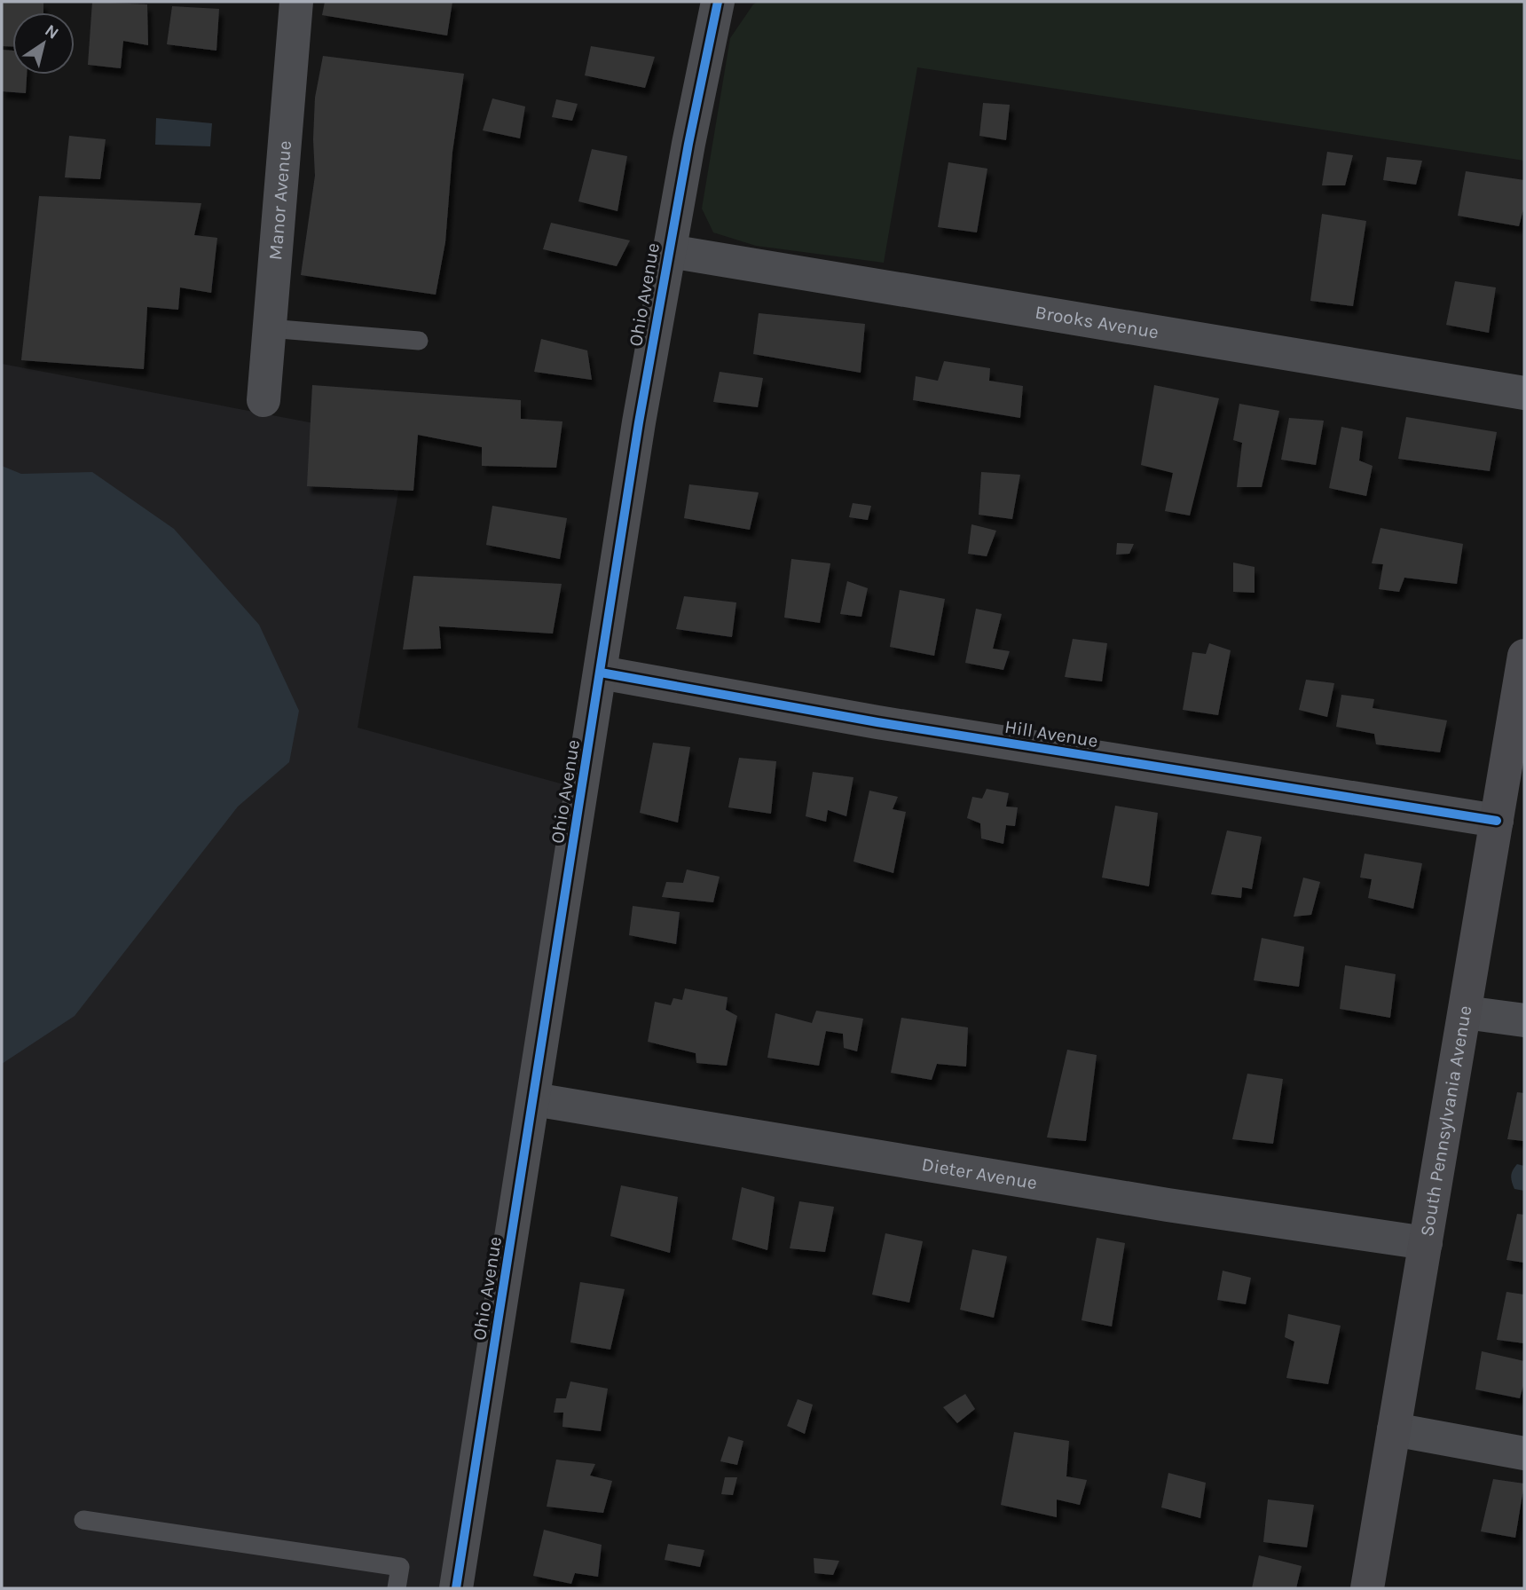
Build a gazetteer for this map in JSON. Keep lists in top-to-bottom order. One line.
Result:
{"streets":{"main road":["South Pennsylvania Avenue"],"street":["Manor Avenue","Ohio Avenue","Brooks Avenue","Hill Avenue","Dieter Avenue"]},"crossings":[["Ohio Avenue","Brooks Avenue"],["Ohio Avenue","Hill Avenue"],["Ohio Avenue","Dieter Avenue"],["Hill Avenue","South Pennsylvania Avenue"],["South Pennsylvania Avenue","Dieter Avenue"]],"north":"top right"}
